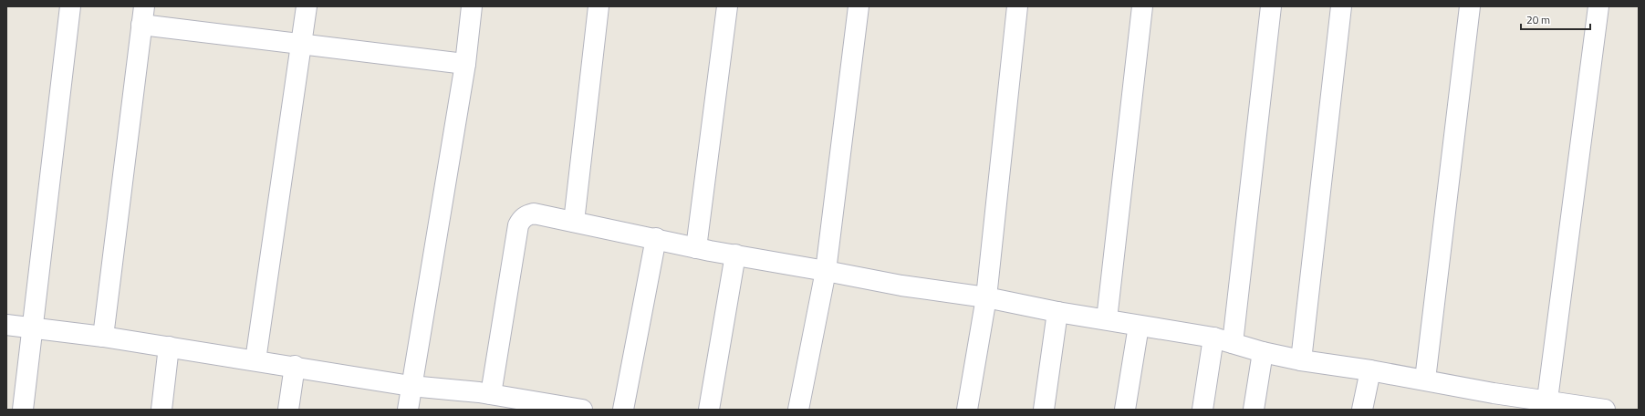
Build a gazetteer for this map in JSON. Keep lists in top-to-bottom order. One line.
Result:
{"scale_bar":"20 m"}
